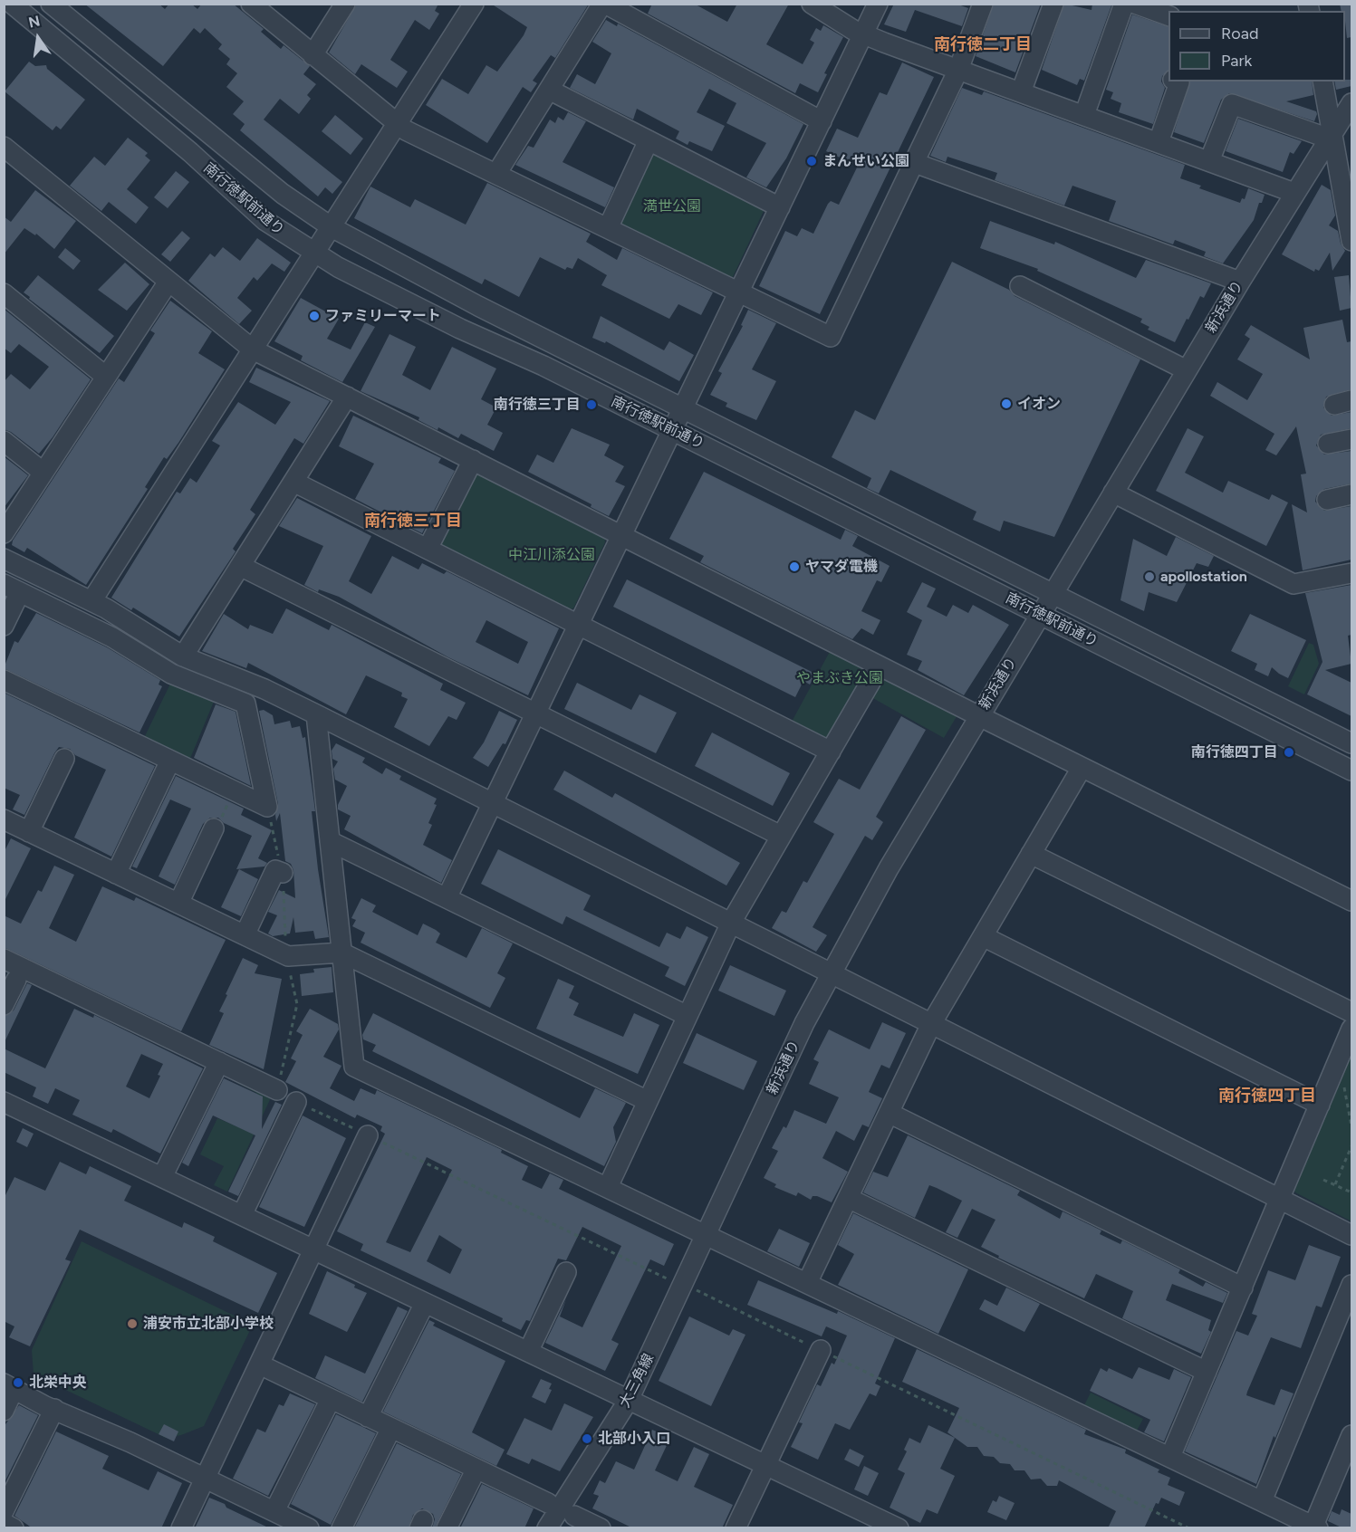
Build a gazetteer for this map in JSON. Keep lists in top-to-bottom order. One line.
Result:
{"streets":{"street":["南行徳駅前通り","新浜通り","大三角線"]},"crossings":[["南行徳駅前通り","新浜通り"],["新浜通り","大三角線"]],"districts":["南行徳二丁目","南行徳三丁目","南行徳四丁目"],"parks":["満世公園","中江川添公園","やまぶき公園"],"places":["まんせい公園","ファミリーマート","イオン","南行徳三丁目","ヤマダ電機","apollostation","南行徳四丁目","浦安市立北部小学校","北栄中央","北部小入口"],"legend":["Road","Park"],"north":"top"}
